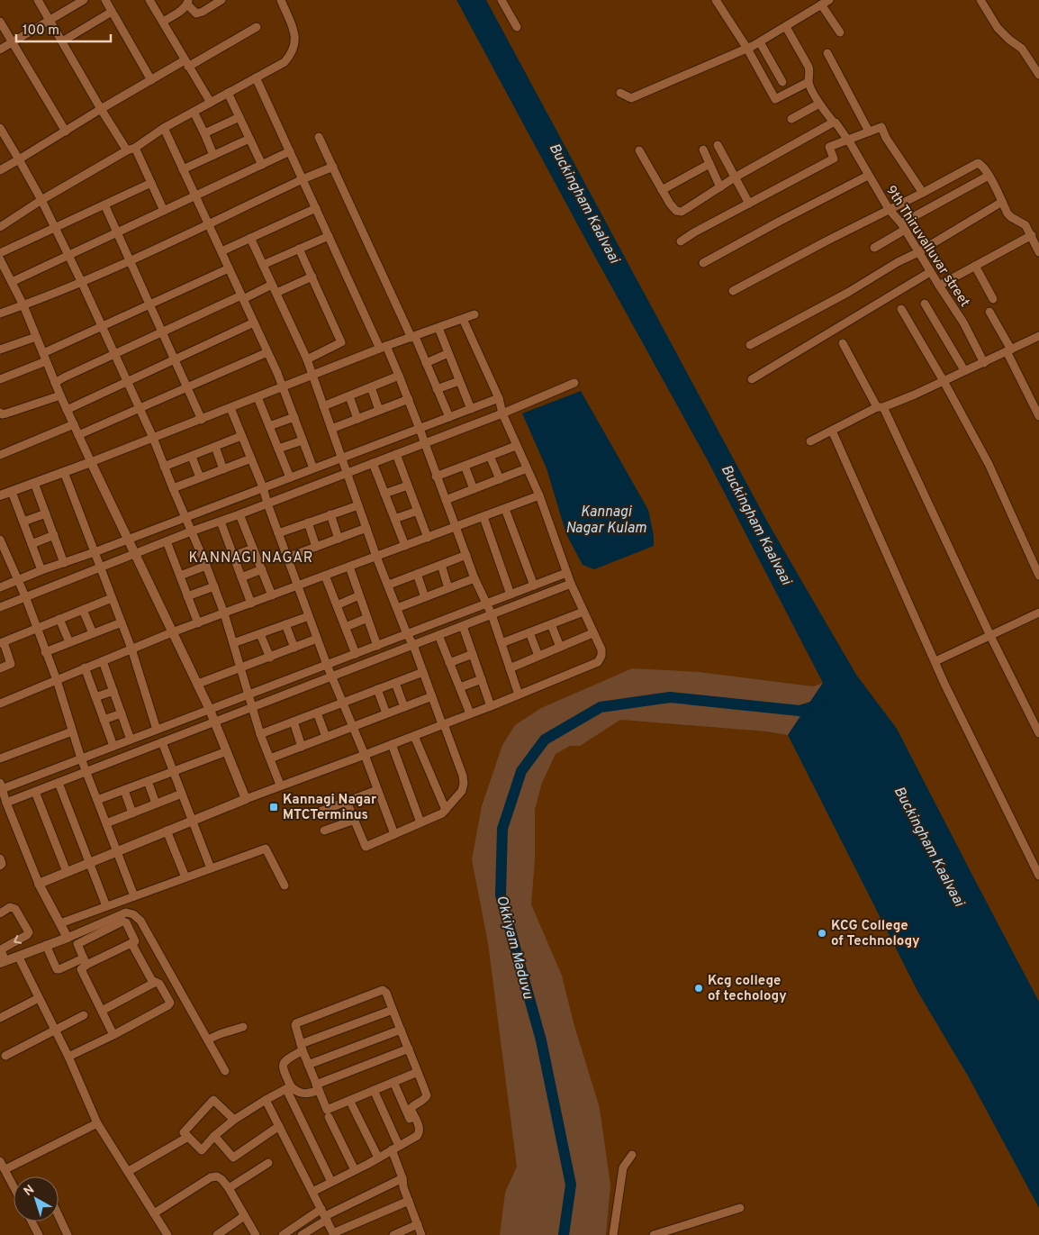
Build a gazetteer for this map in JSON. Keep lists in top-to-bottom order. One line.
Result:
{"streets":{"street":["9th Thiruvalluvar street"]},"districts":["KANNAGI NAGAR"],"water":["Buckingham Kaalvaai","Kannagi Nagar Kulam","Okkiyam Maduvu"],"places":{"transit":["Kannagi Nagar MTCTerminus"],"other":["KCG College of Technology","Kcg college of techology"]},"scale_bar":"100 m","north":"top left"}
